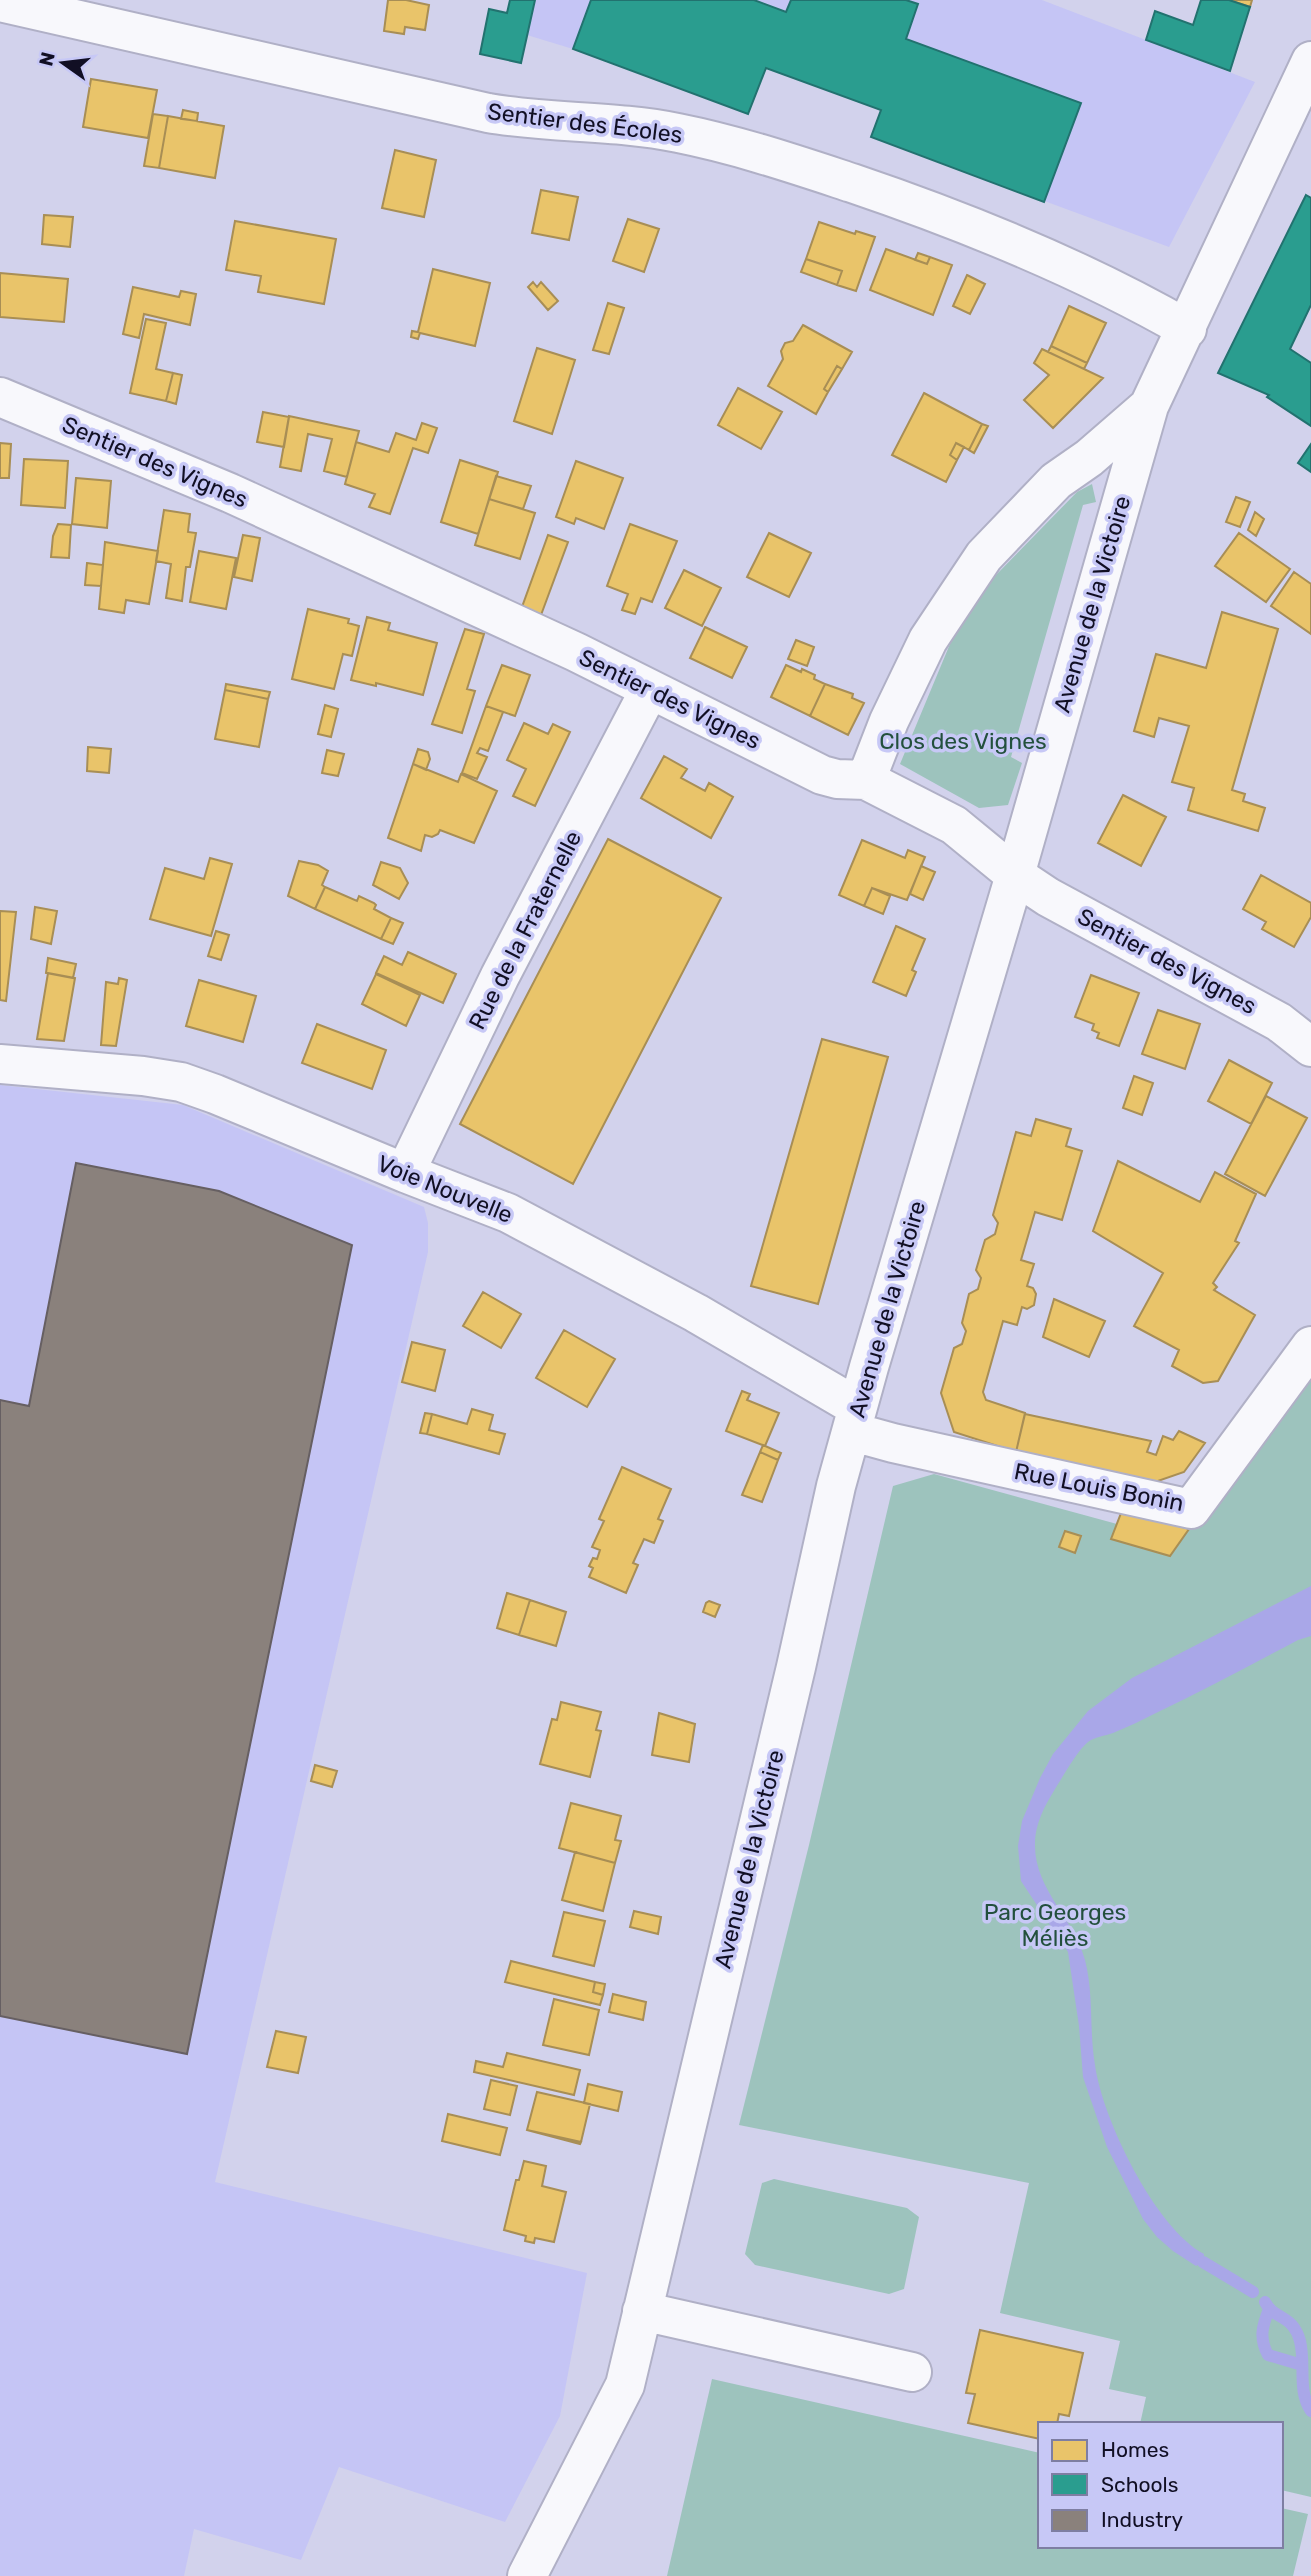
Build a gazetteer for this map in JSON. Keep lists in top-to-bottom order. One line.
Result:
{"streets":{"street":["Sentier des Écoles","Sentier des Vignes","Avenue de la Victoire","Rue de la Fraternelle","Voie Nouvelle","Rue Louis Bonin"]},"crossings":[["Sentier des Écoles","Avenue de la Victoire"],["Sentier des Vignes","Avenue de la Victoire"],["Sentier des Vignes","Rue de la Fraternelle"],["Avenue de la Victoire","Voie Nouvelle"],["Avenue de la Victoire","Rue Louis Bonin"],["Rue de la Fraternelle","Voie Nouvelle"],["Voie Nouvelle","Rue Louis Bonin"]],"parks":["Clos des Vignes","Parc Georges Méliès"],"legend":["Homes","Schools","Industry"],"north":"left"}
